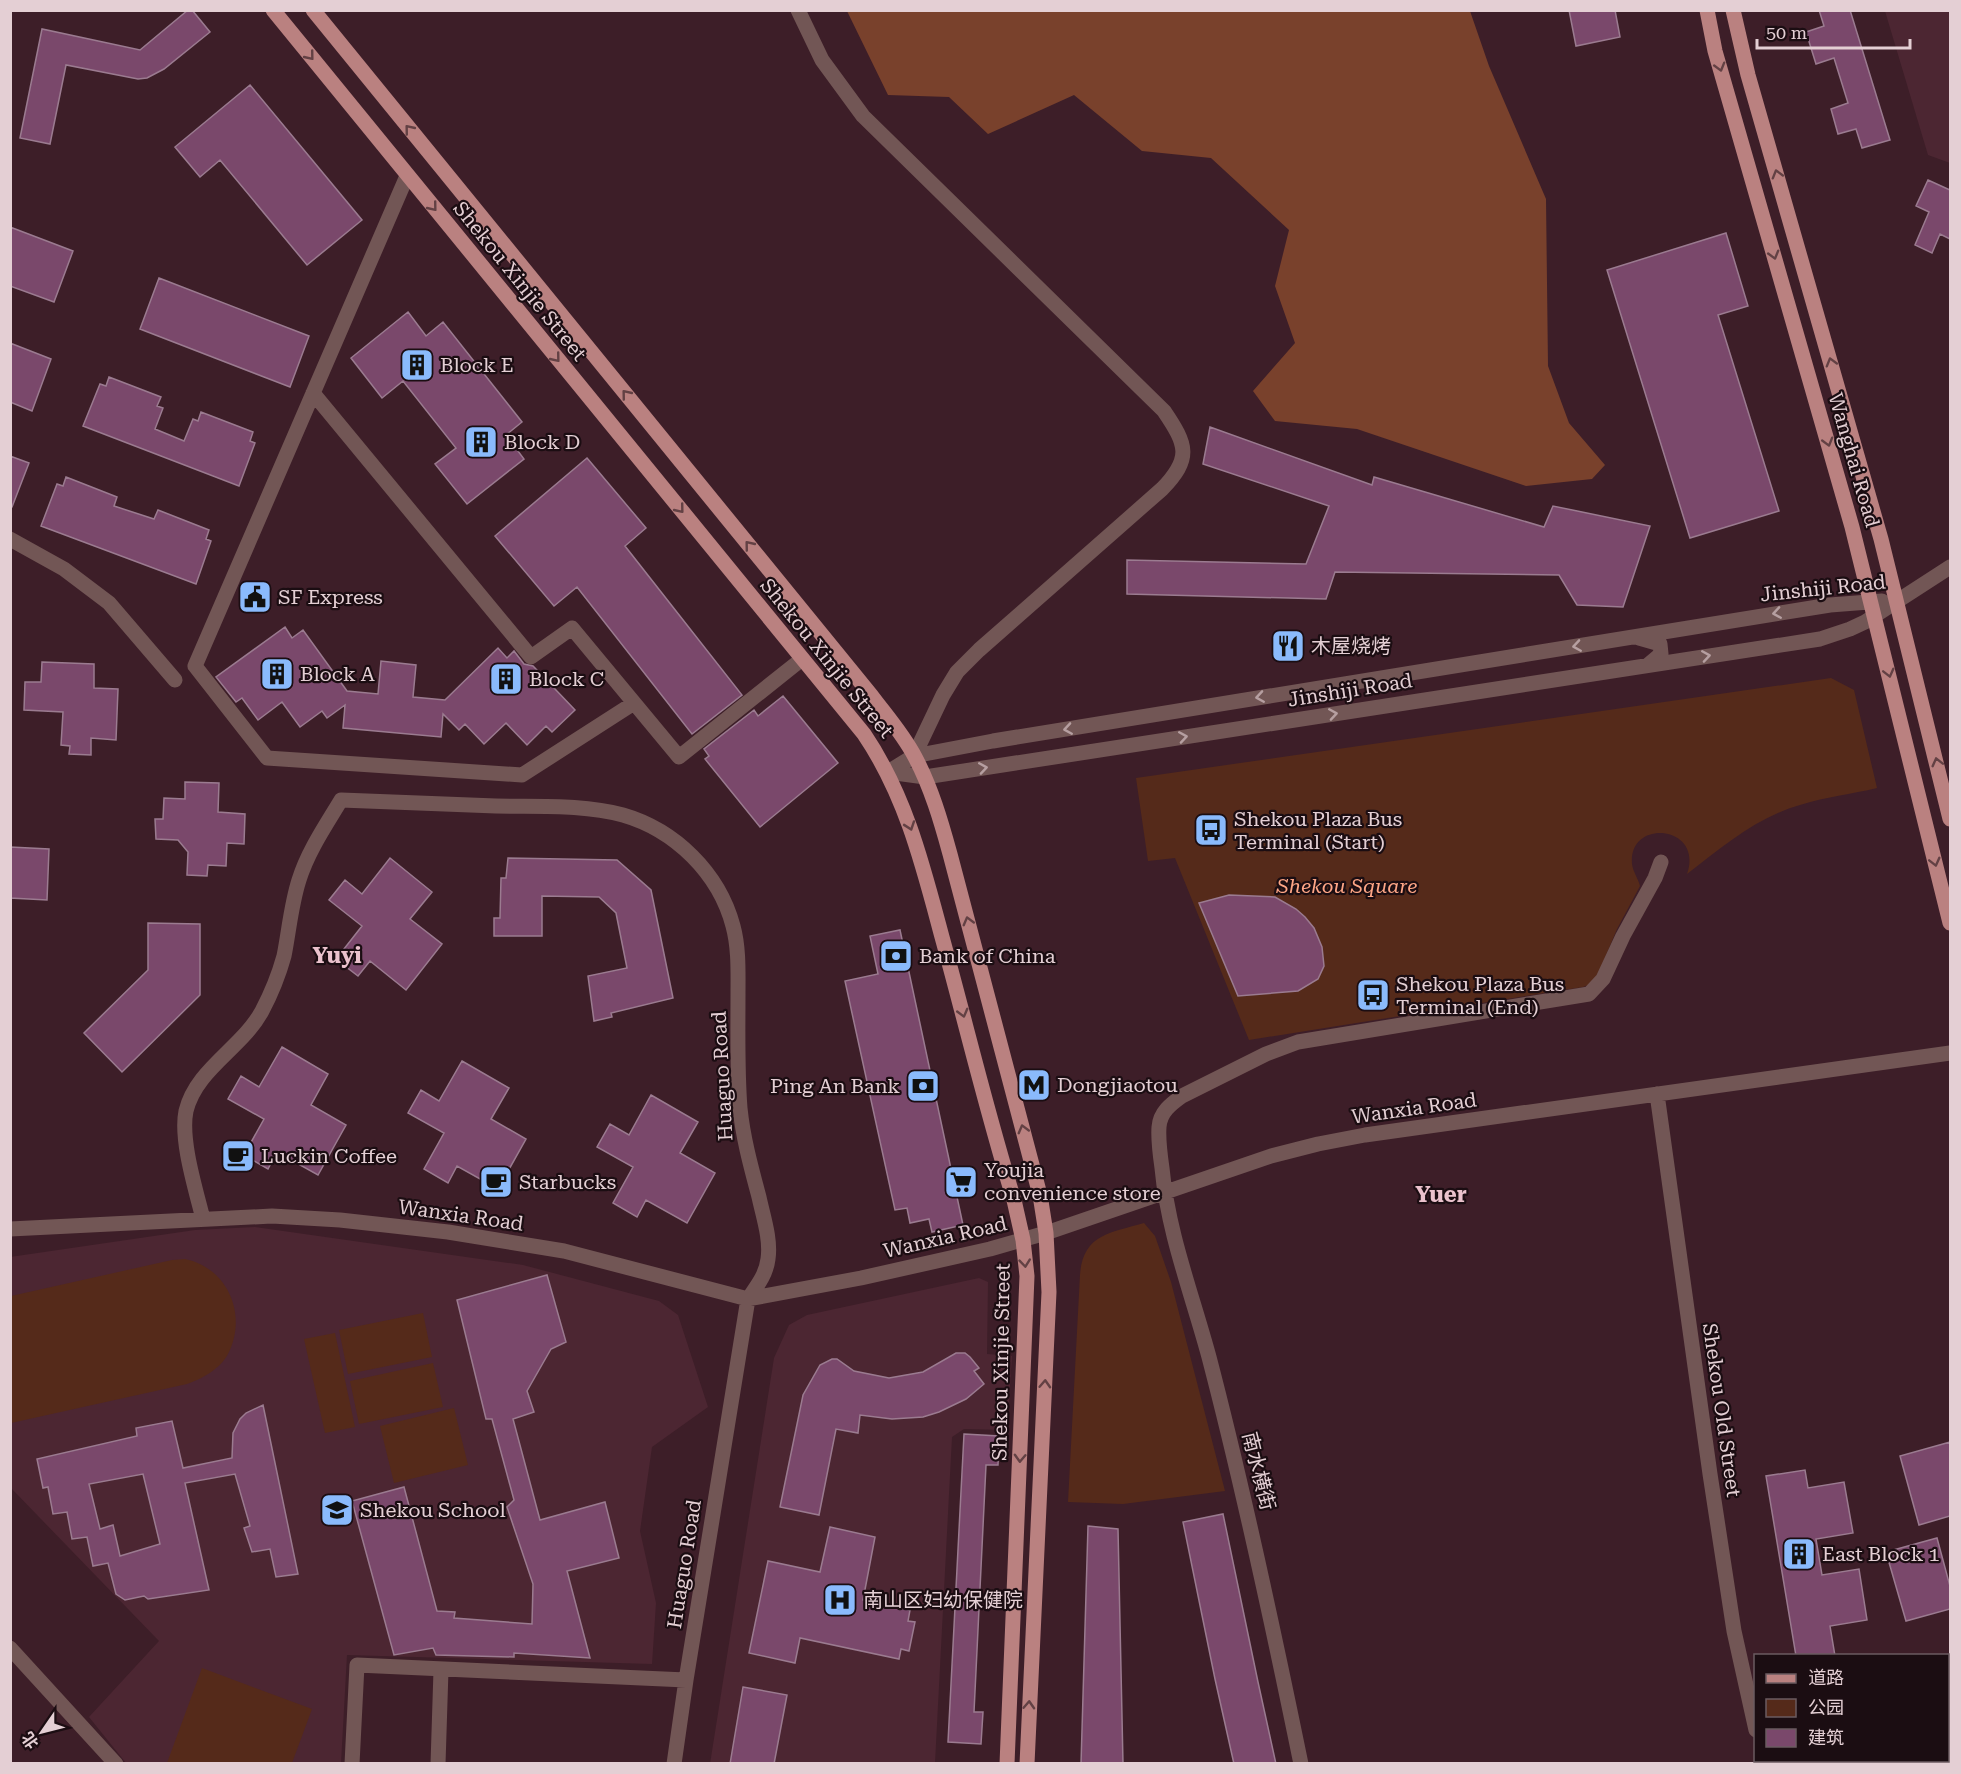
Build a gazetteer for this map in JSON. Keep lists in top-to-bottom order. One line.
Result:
{"streets":{"main road":["Shekou Xinjie Street","Wanghai Road"],"street":["Jinshiji Road","Huaguo Road","Wanxia Road","Shekou Old Street","南水横街"]},"crossings":[["Shekou Xinjie Street","Jinshiji Road"],["Shekou Xinjie Street","Wanxia Road"],["Wanghai Road","Jinshiji Road"],["Huaguo Road","Wanxia Road"],["Wanxia Road","Shekou Old Street"],["Wanxia Road","南水横街"]],"districts":["Yuyi","Yuer"],"parks":["Shekou Square"],"places":{"building":["Block E","Block D","Block A","Block C","East Block 1"],"public building":["SF Express"],"restaurant":["木屋烧烤"],"bus stop":["Shekou Plaza Bus Terminal (Start)","Shekou Plaza Bus Terminal (End)"],"bank":["Bank of China","Ping An Bank"],"metro station":["Dongjiaotou"],"cafe":["Luckin Coffee","Starbucks"],"supermarket":["Youjia convenience store"],"school or university":["Shekou School"],"hospital":["南山区妇幼保健院"]},"legend":["道路","公园","建筑"],"scale_bar":"50 m","north":"bottom left"}
